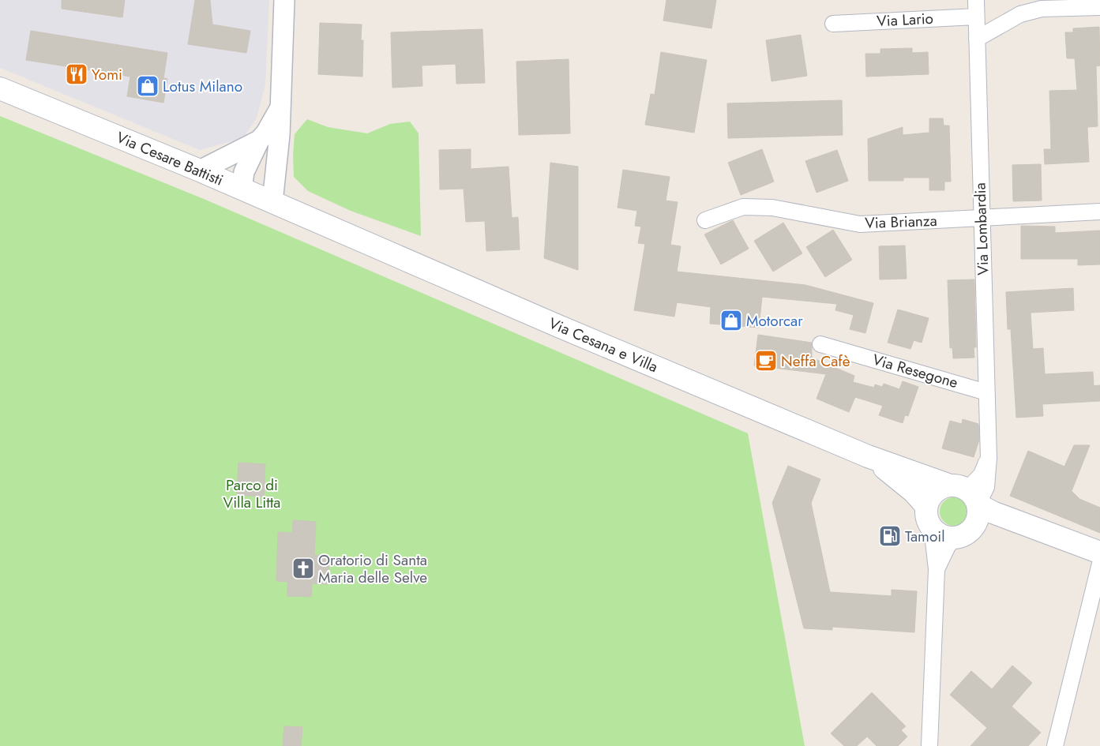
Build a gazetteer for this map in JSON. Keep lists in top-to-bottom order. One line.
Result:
{"streets":{"main road":["Via Cesare Battisti","Via Cesana e Villa"],"street":["Via Lario","Via Brianza","Via Lombardia","Via Resegone"]},"crossings":[["Via Lario","Via Lombardia"],["Via Cesare Battisti","Via Cesana e Villa"],["Via Brianza","Via Lombardia"],["Via Lombardia","Via Cesana e Villa"],["Via Lombardia","Via Resegone"]],"parks":["Parco di Villa Litta"],"places":{"restaurant":["Yomi"],"shop":["Lotus Milano","Motorcar"],"cafe":["Neffa Cafè"],"fuel station":["Tamoil"],"church":["Oratorio di Santa Maria delle Selve"]}}
